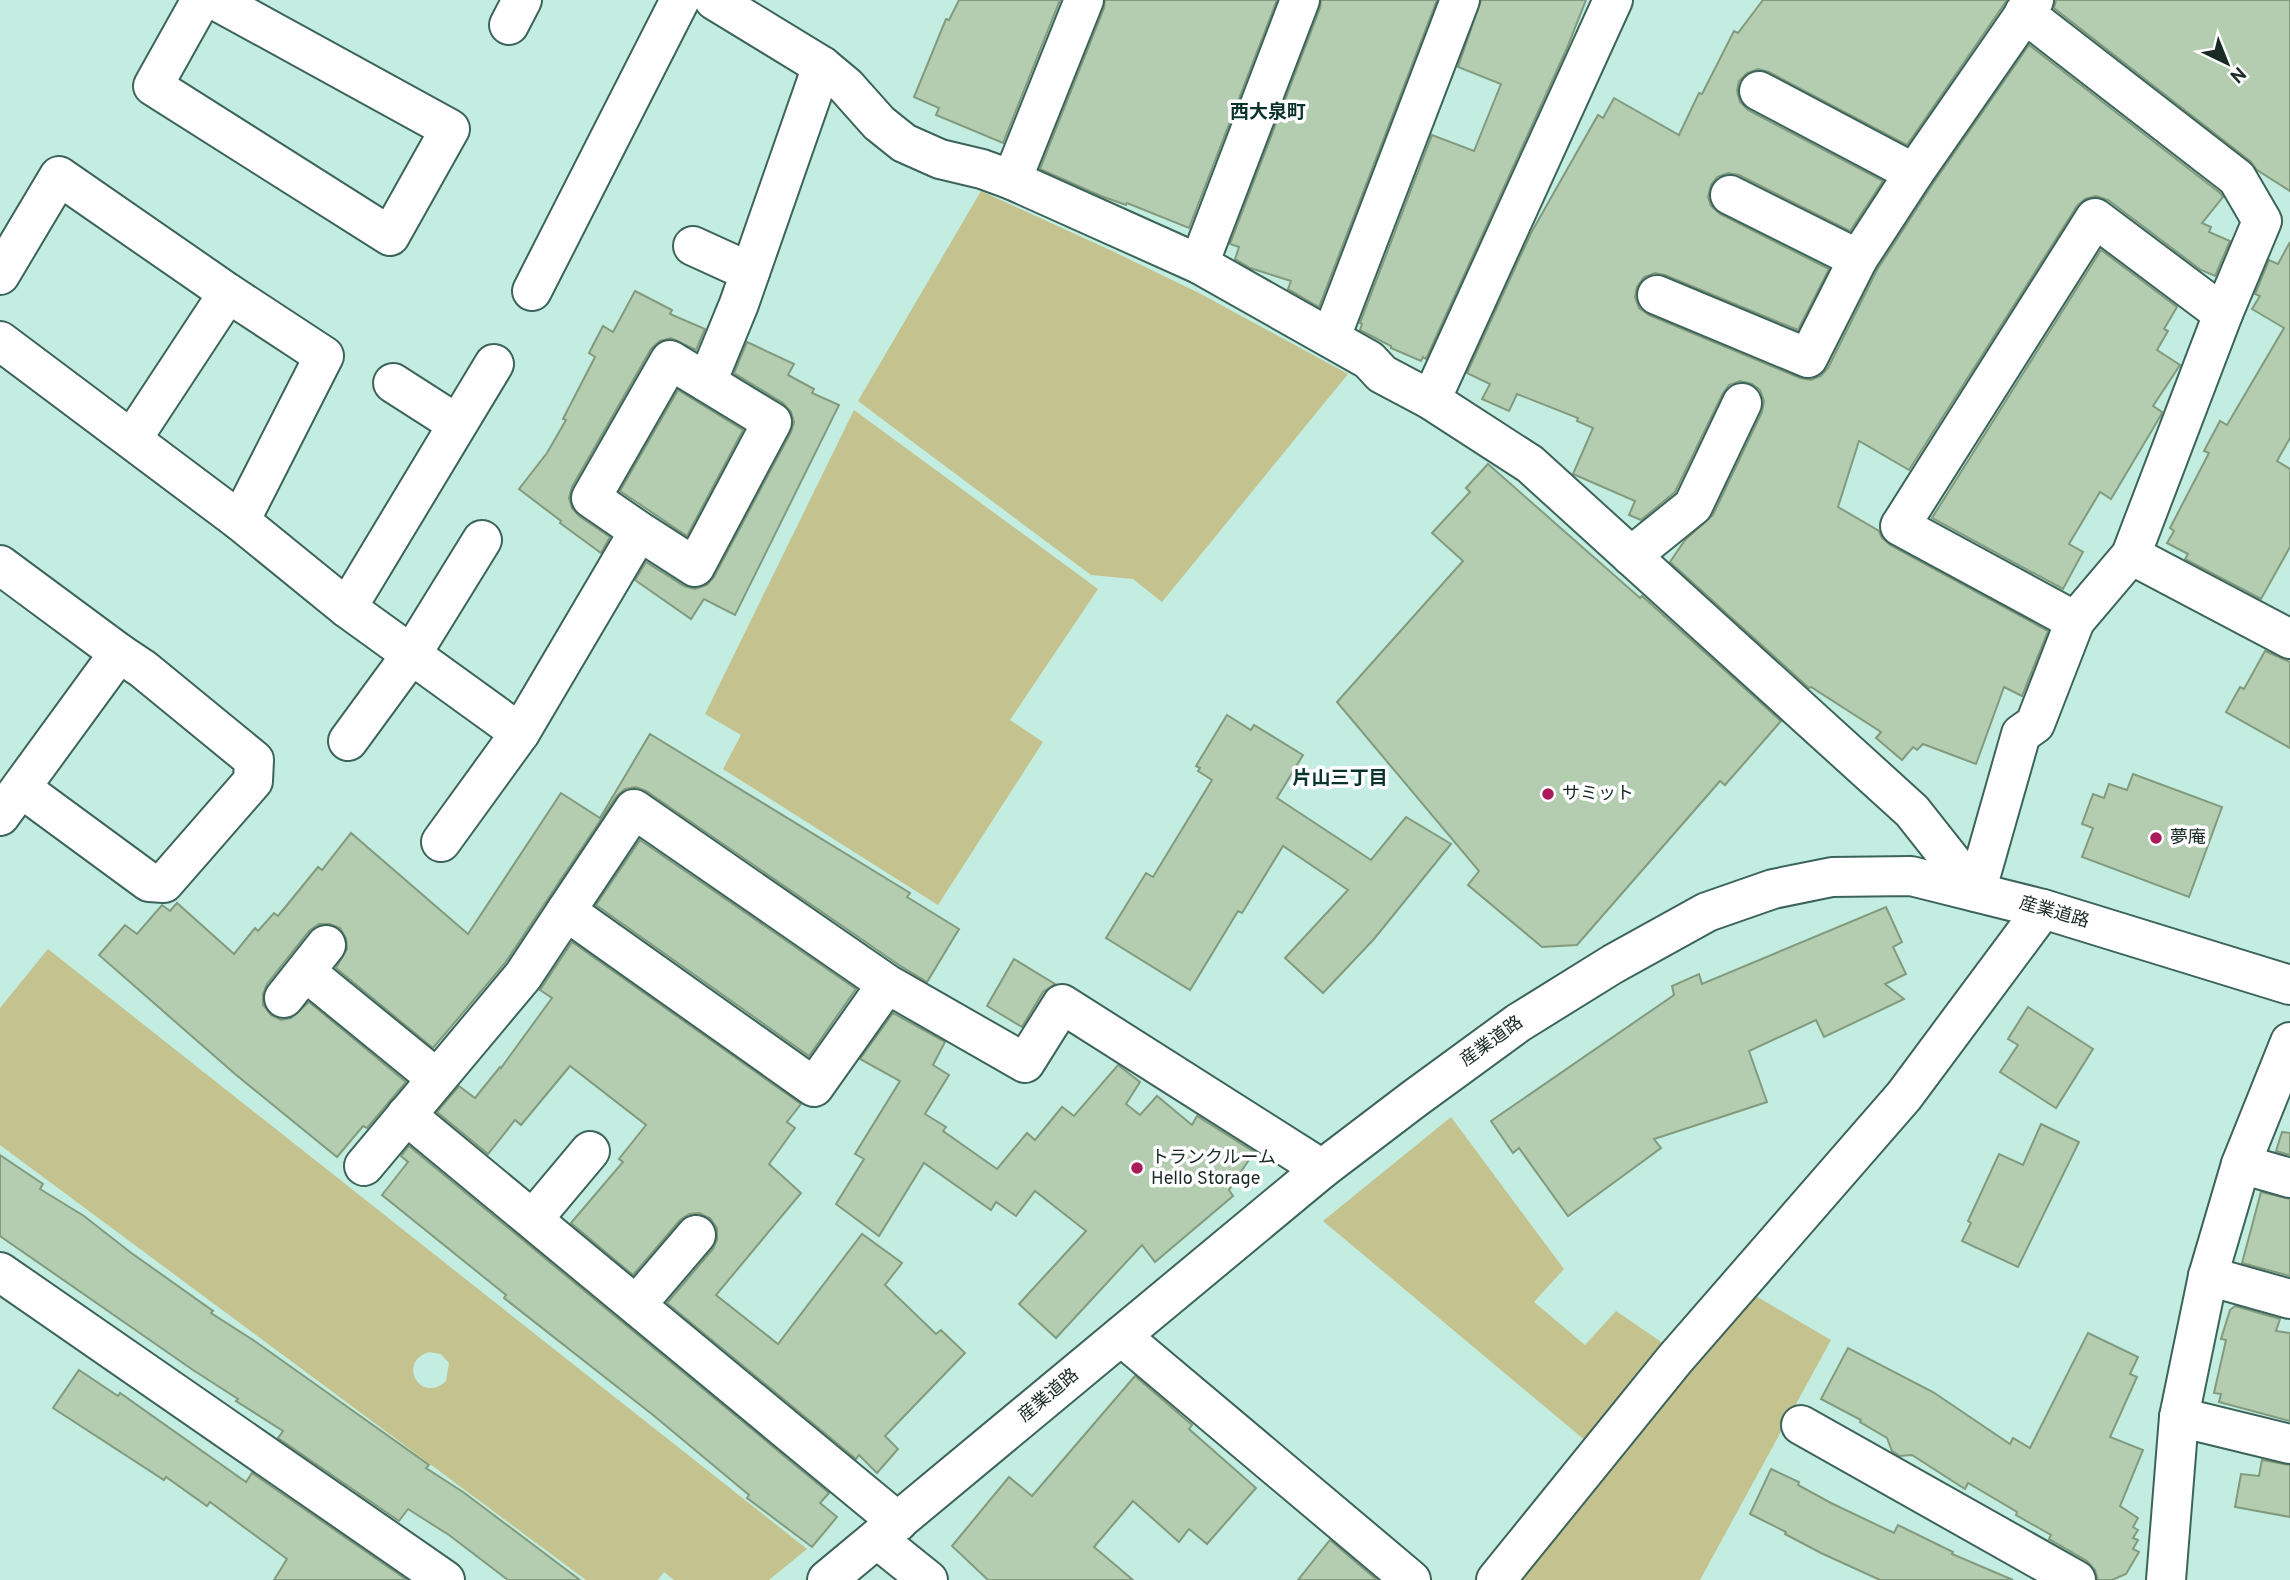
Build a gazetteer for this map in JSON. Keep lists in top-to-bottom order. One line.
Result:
{"streets":{"street":["産業道路"]},"districts":["西大泉町","片山三丁目"],"places":["サミット","夢庵","トランクルーム Hello Storage"],"north":"bottom right"}
